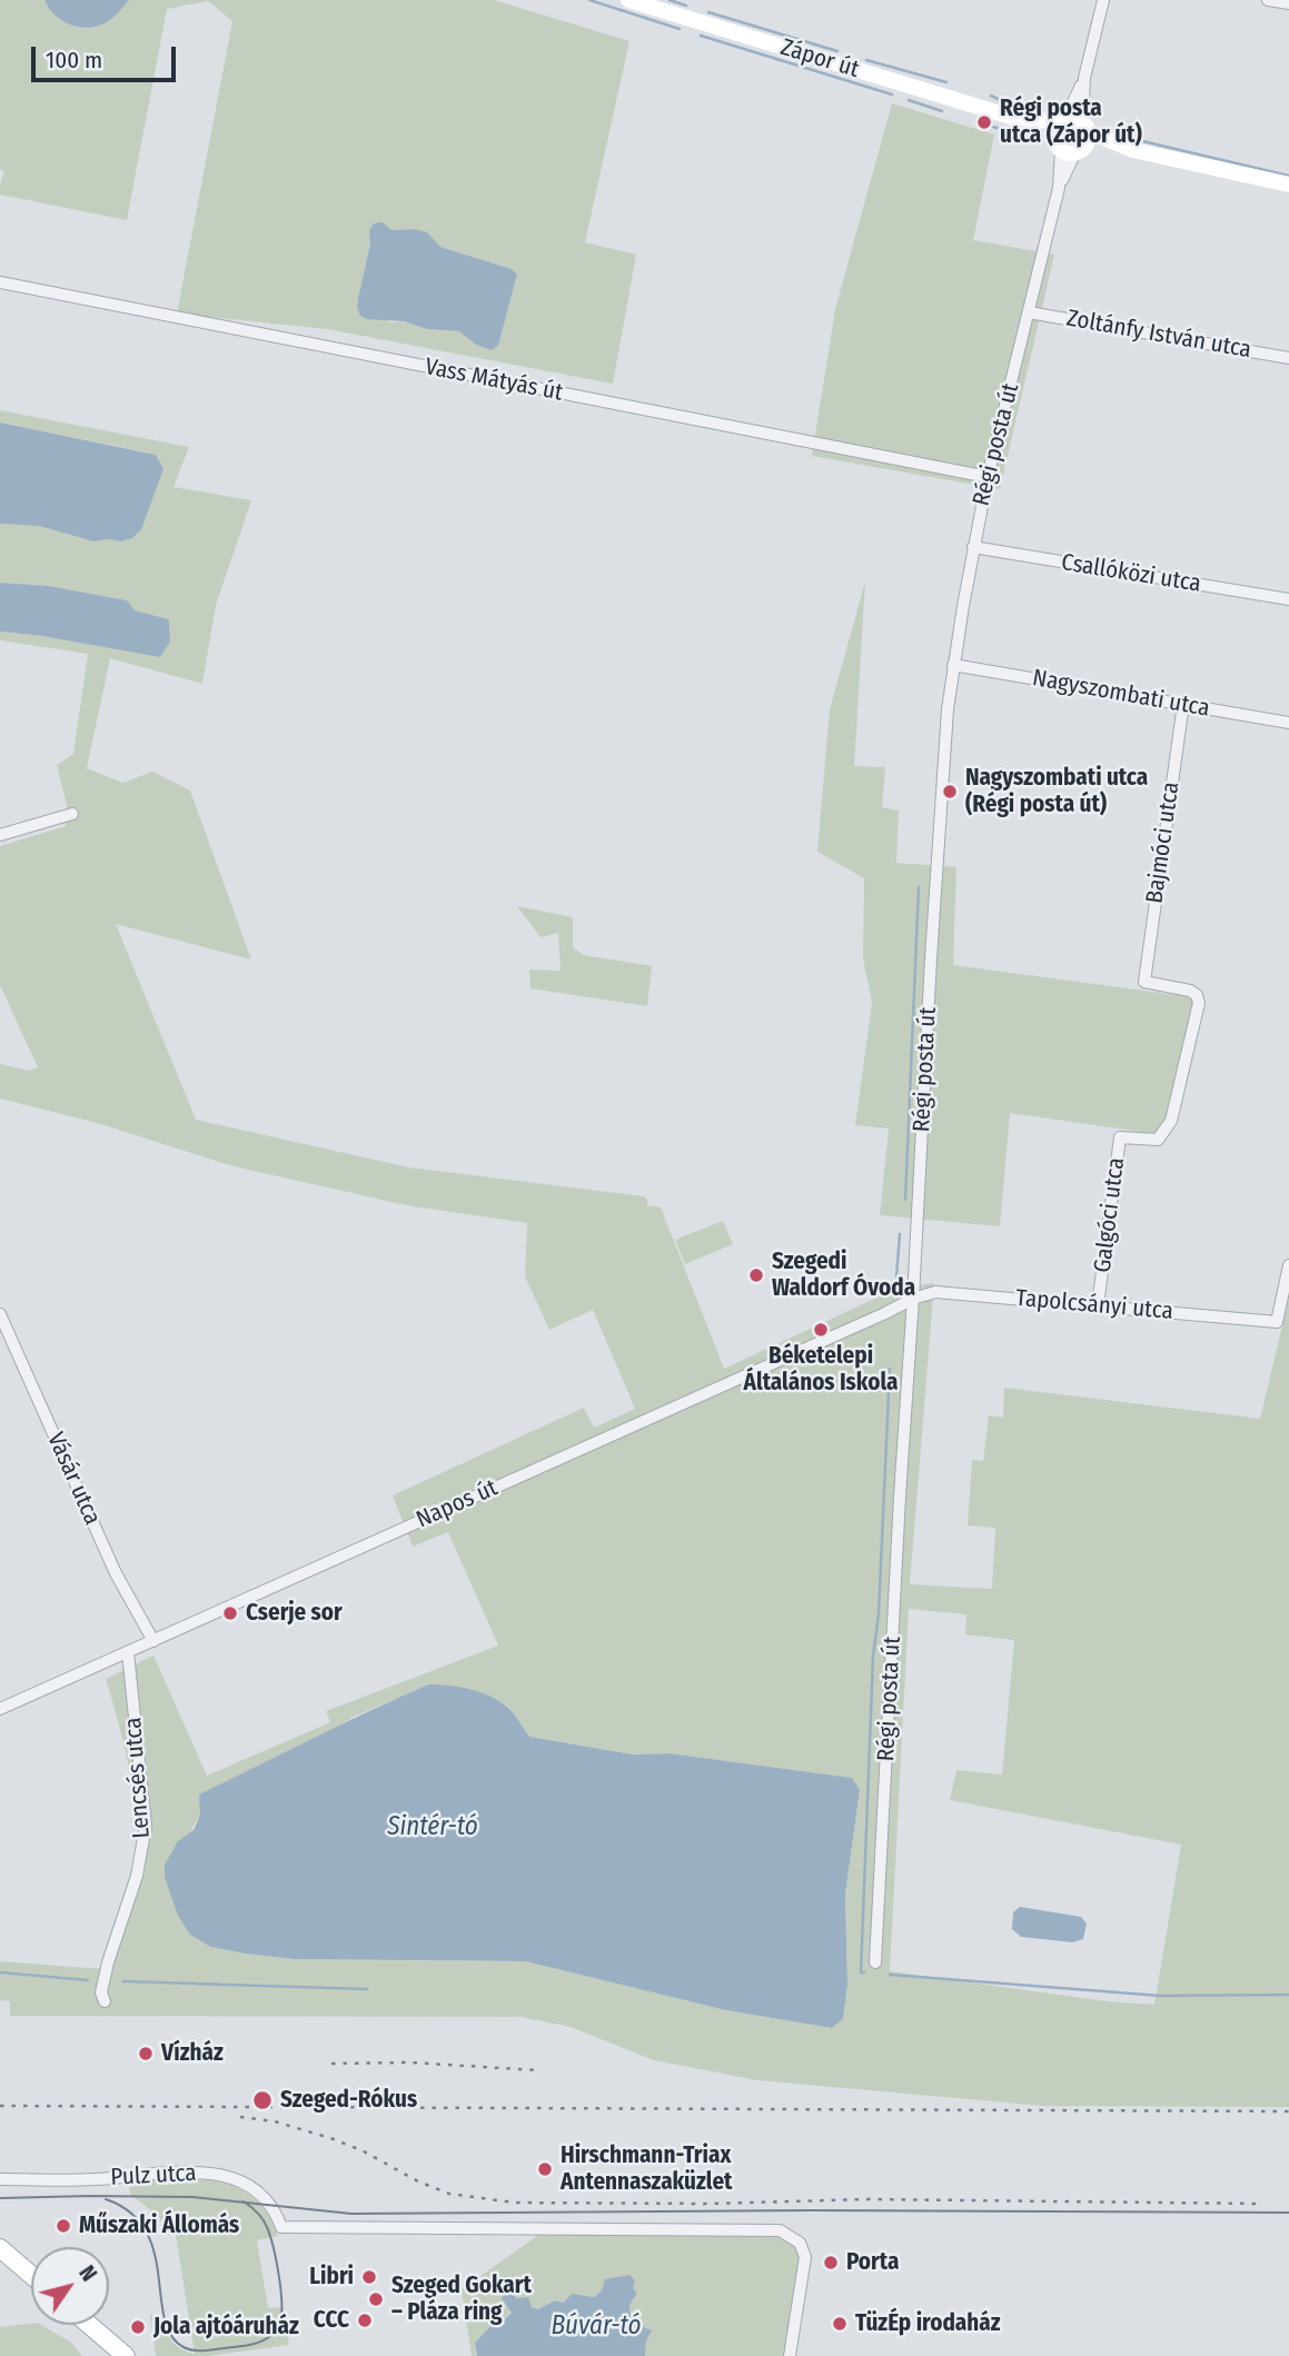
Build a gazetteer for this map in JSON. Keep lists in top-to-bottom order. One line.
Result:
{"streets":{"street":["Zápor út","Zoltánfy István utca","Vass Mátyás út","Régi posta út","Csallóközi utca","Nagyszombati utca","Bajmóci utca","Galgóci utca","Tapolcsányi utca","Vásár utca","Napos út","Lencsés utca","Pulz utca"]},"crossings":[["Zápor út","Régi posta út"],["Zoltánfy István utca","Régi posta út"],["Vass Mátyás út","Régi posta út"],["Régi posta út","Csallóközi utca"],["Régi posta út","Nagyszombati utca"],["Régi posta út","Tapolcsányi utca"],["Régi posta út","Napos út"],["Nagyszombati utca","Bajmóci utca"],["Bajmóci utca","Galgóci utca"],["Galgóci utca","Tapolcsányi utca"],["Tapolcsányi utca","Napos út"],["Vásár utca","Napos út"],["Napos út","Lencsés utca"]],"water":["Sintér-tó","Búvár-tó"],"places":["Régi posta utca (Zápor út)","Nagyszombati utca (Régi posta út)","Szegedi Waldorf Óvoda","Béketelepi Általános Iskola","Cserje sor","Vízház","Szeged-Rókus","Hirschmann-Triax Antennaszaküzlet","Műszaki Állomás","Porta","Libri","Szeged Gokart – Pláza ring","CCC","TüzÉp irodaház","Jola ajtóáruház"],"scale_bar":"100 m","north":"top right"}
